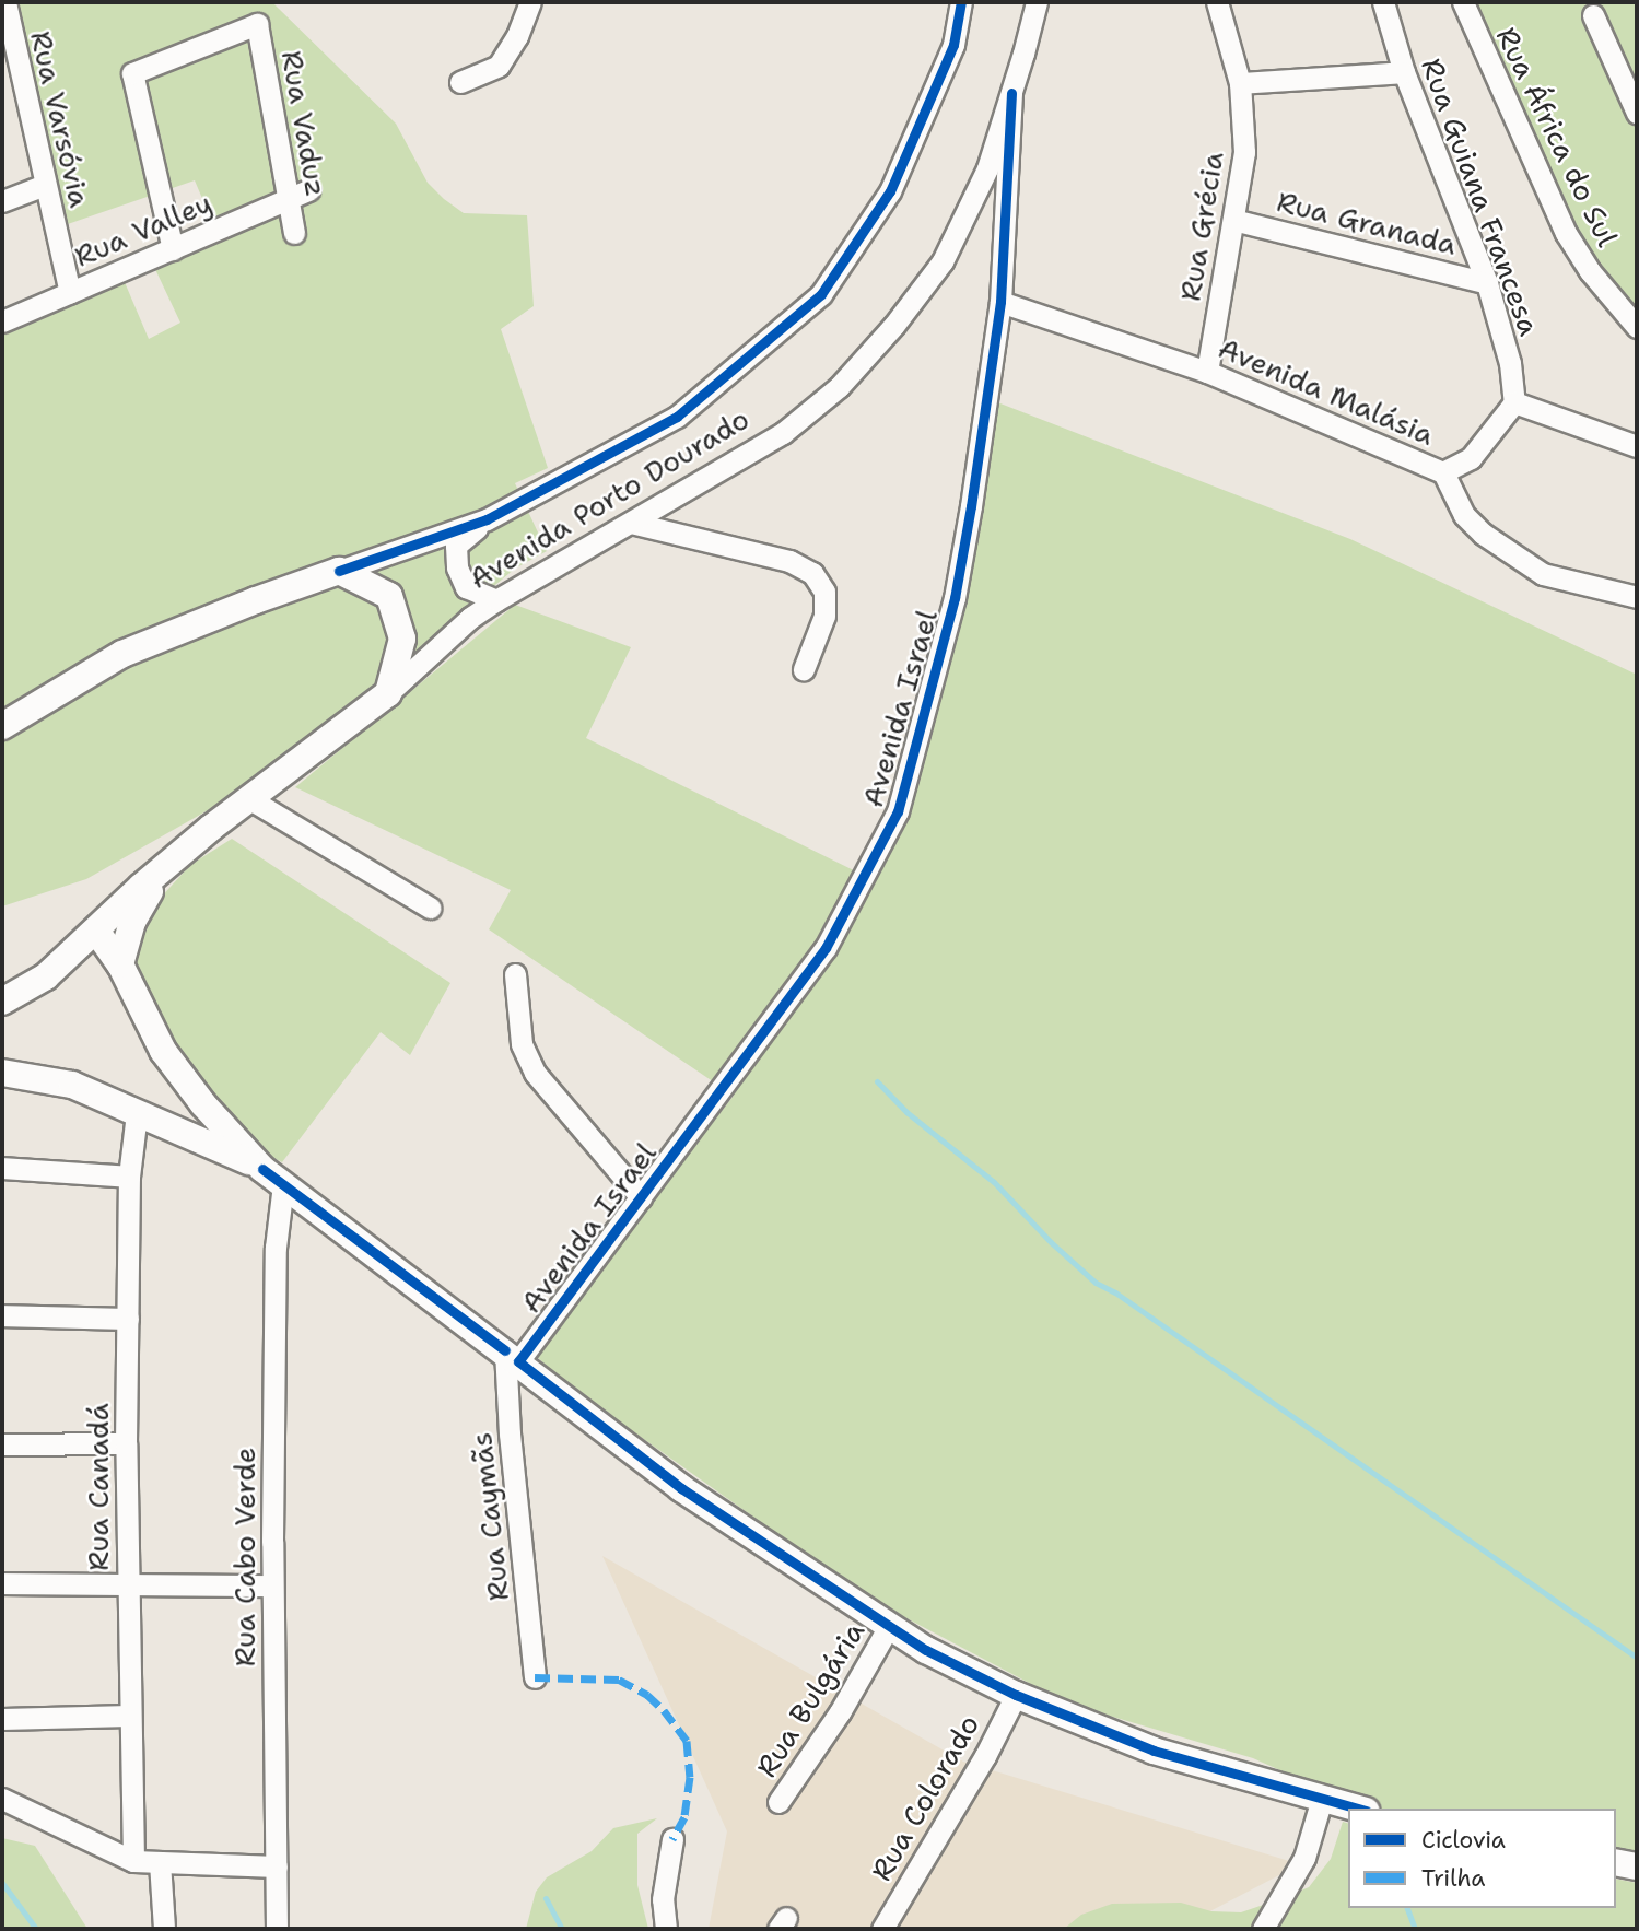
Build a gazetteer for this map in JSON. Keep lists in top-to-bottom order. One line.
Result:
{"streets":{"main road":["Avenida Porto Dourado"],"street":["Rua Varsóvia","Rua Vaduz","Rua África do Sul","Rua Guiana Francesa","Rua Granada","Rua Grécia","Rua Valley","Avenida Malásia","Avenida Israel","Rua Canadá","Rua Caymãs","Rua Cabo Verde","Rua Bulgária","Rua Colorado"]},"crossings":[["Rua Varsóvia","Rua Valley"],["Rua Vaduz","Rua Valley"],["Rua Guiana Francesa","Rua Granada"],["Rua Granada","Rua Grécia"],["Rua Grécia","Avenida Malásia"],["Avenida Malásia","Avenida Israel"],["Avenida Porto Dourado","Avenida Israel"],["Avenida Israel","Rua Caymãs"]],"legend":["Ciclovia","Trilha"]}
